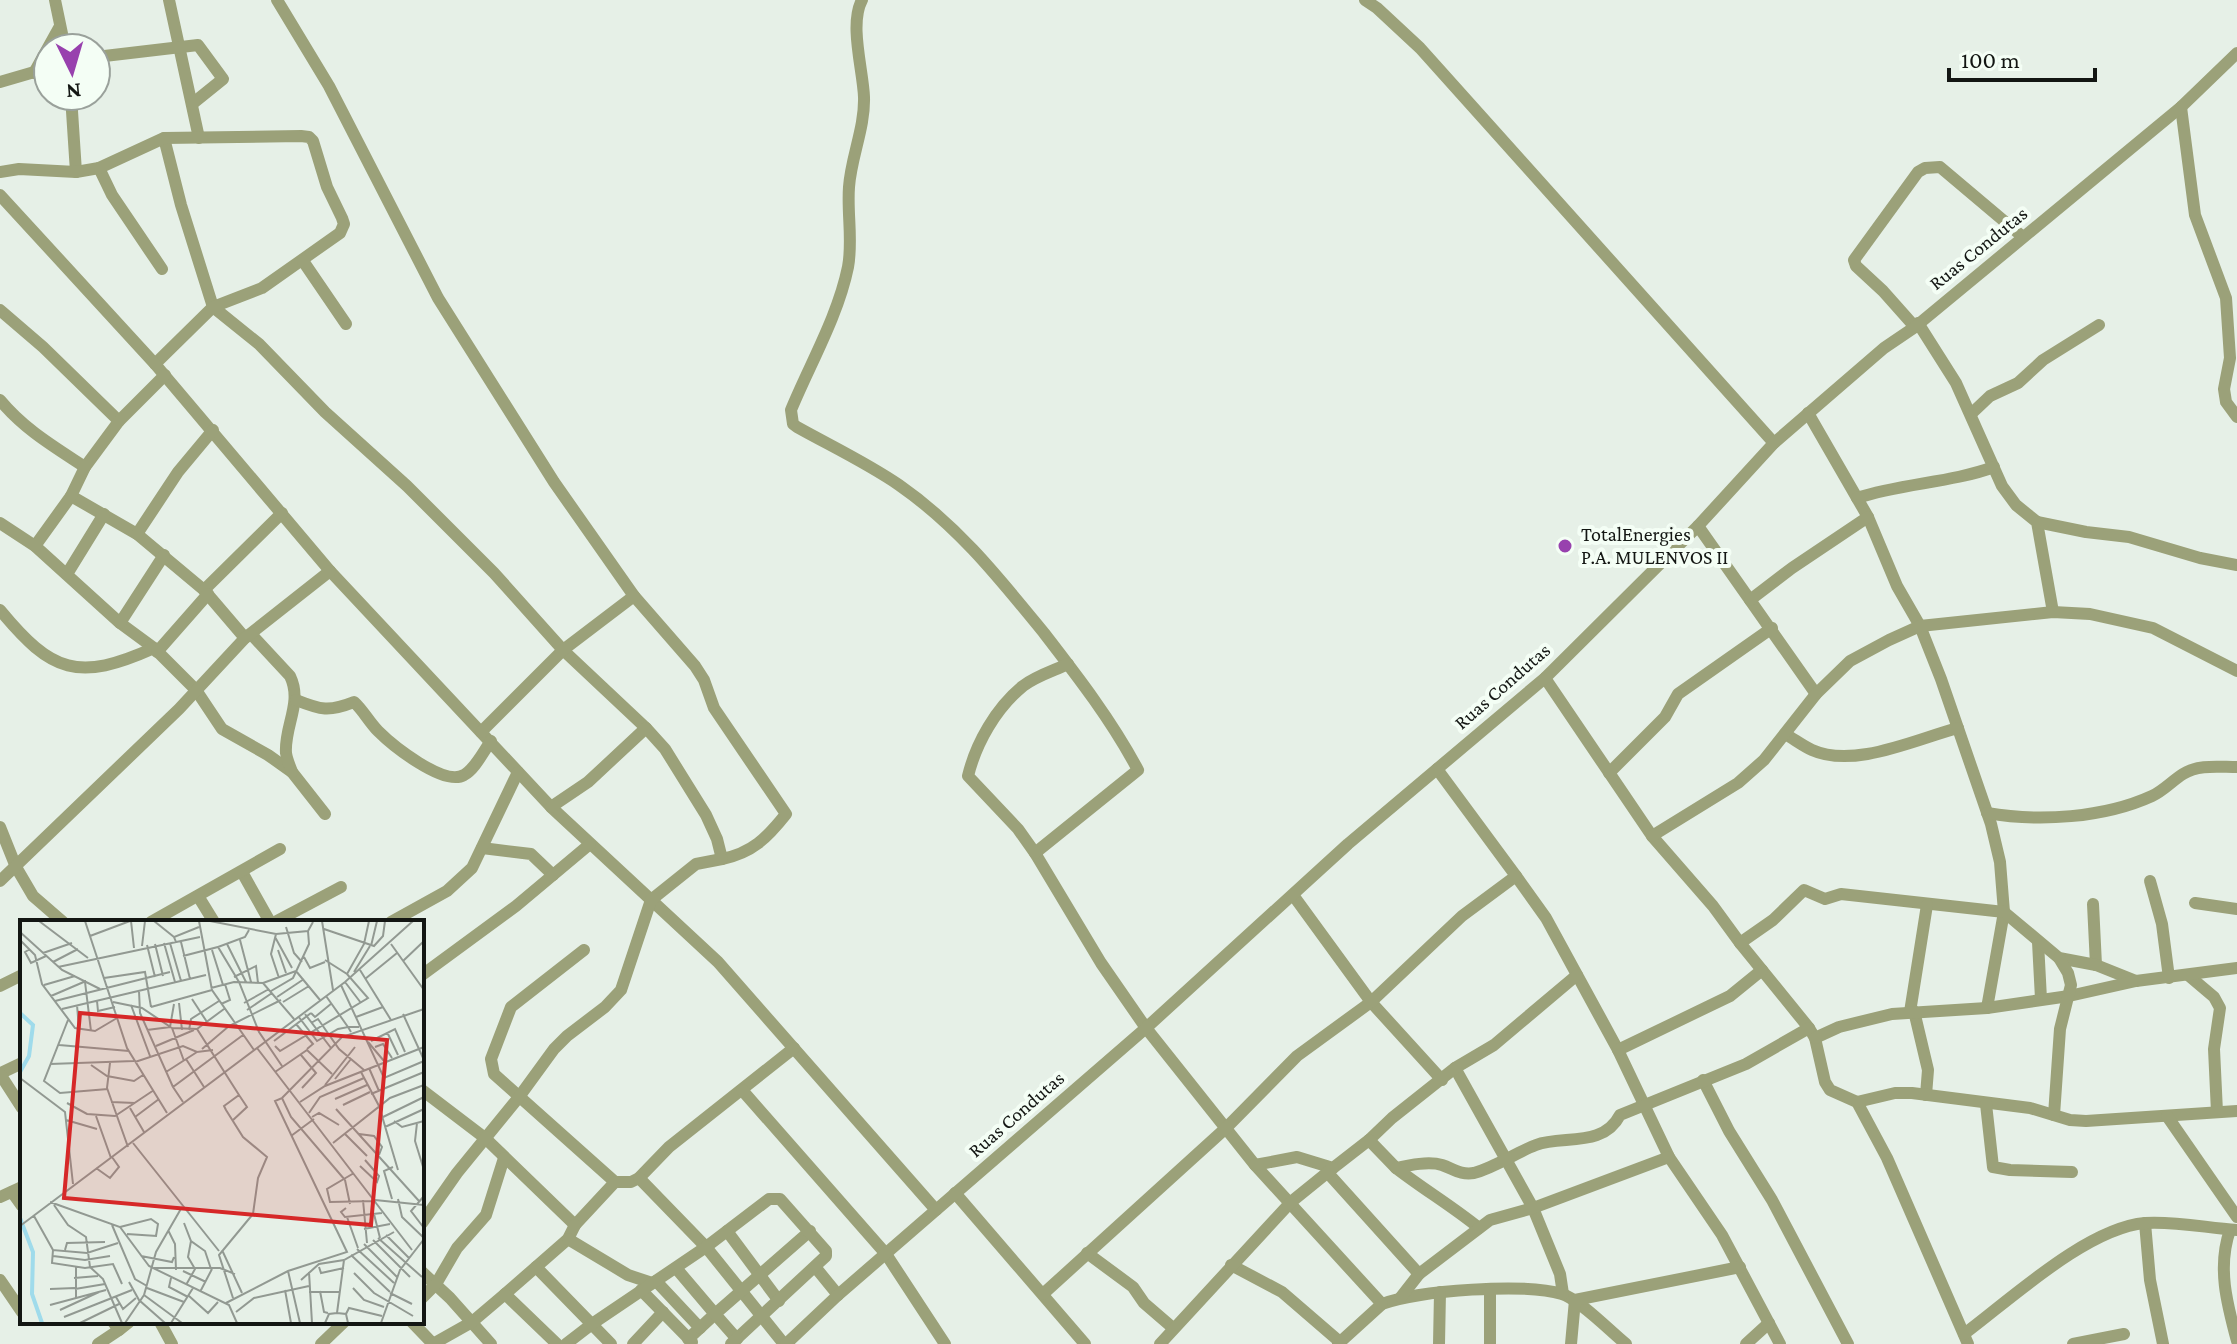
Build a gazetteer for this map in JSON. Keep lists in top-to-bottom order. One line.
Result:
{"streets":{"street":["Ruas Condutas"]},"places":["TotalEnergies P.A. MULENVOS II"],"scale_bar":"100 m","north":"bottom"}
